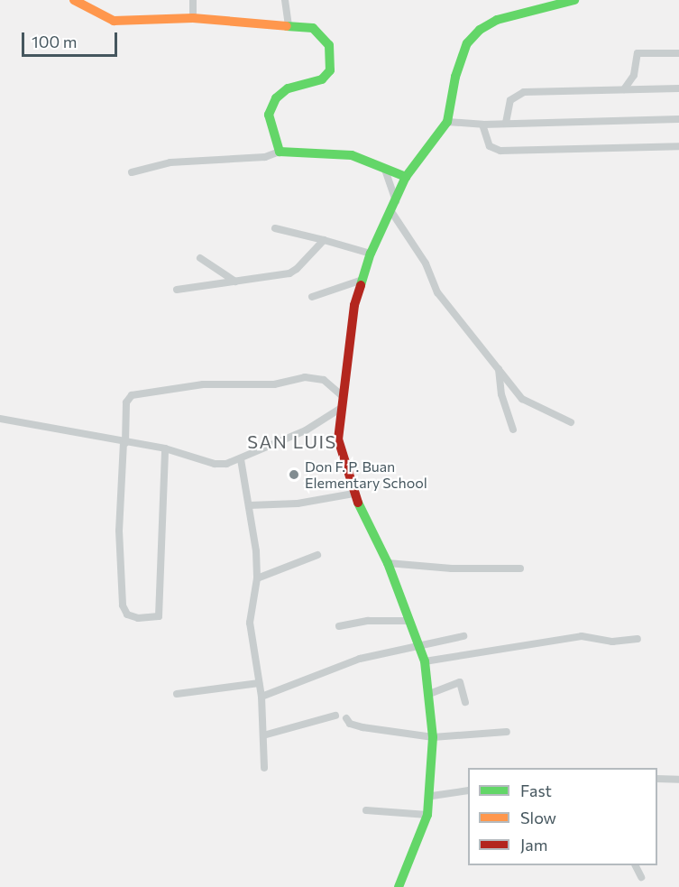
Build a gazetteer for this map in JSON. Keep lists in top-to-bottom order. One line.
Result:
{"districts":["SAN LUIS"],"places":["Don F. P. Buan Elementary School"],"legend":["Fast","Slow","Jam"],"scale_bar":"100 m"}
